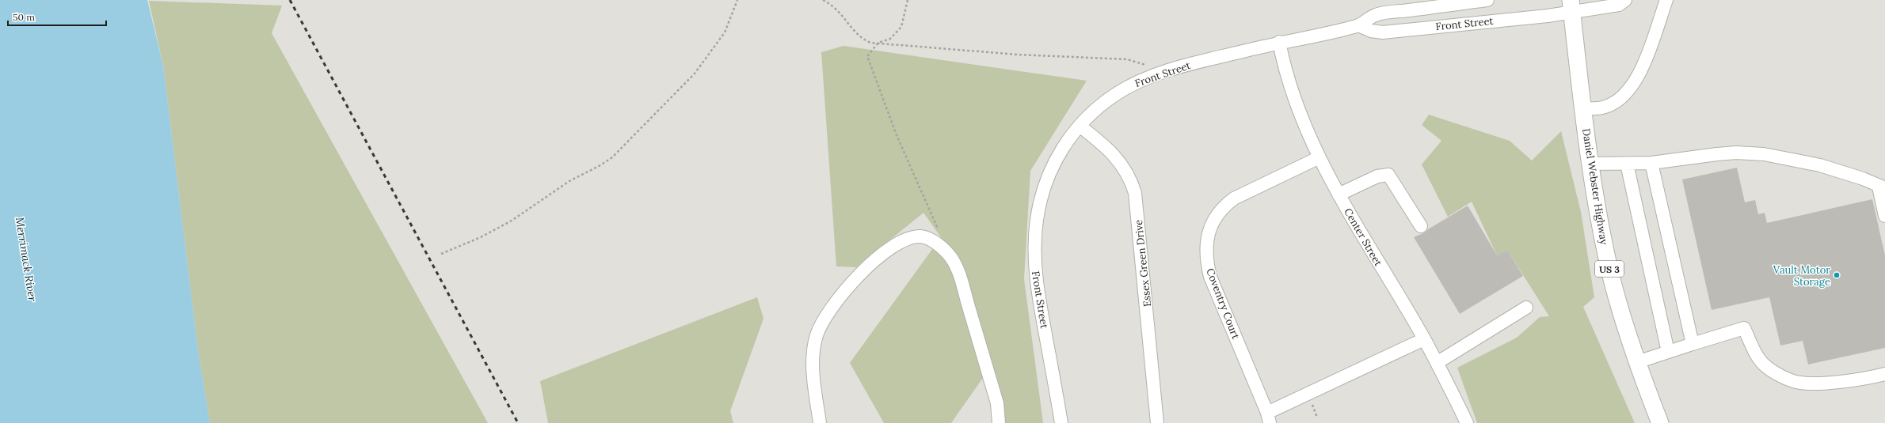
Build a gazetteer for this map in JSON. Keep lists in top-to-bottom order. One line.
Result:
{"streets":{"main road":["Daniel Webster Highway","US 3"],"street":["Front Street","Center Street","Essex Green Drive","Coventry Court"]},"crossings":[["Front Street","Daniel Webster Highway"],["Front Street","Center Street"],["Front Street","Essex Green Drive"],["Center Street","Coventry Court"]],"water":["Merrimack River"],"places":["Vault Motor Storage"],"scale_bar":"50 m"}
